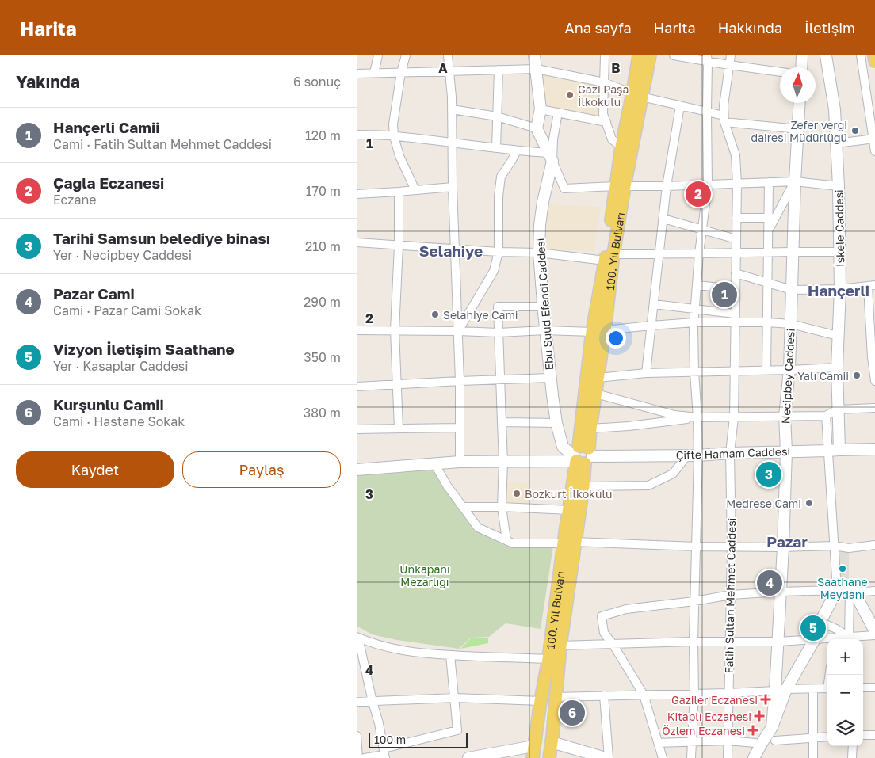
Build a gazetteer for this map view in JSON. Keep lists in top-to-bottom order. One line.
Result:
{"streets":{"main road":["İskele Caddesi","100. Yıl Bulvarı","Ebu Suud Efendi Caddesi","Necipbey Caddesi","Çifte Hamam Caddesi"],"street":["Fatih Sultan Mehmet Caddesi"]},"crossings":[["İskele Caddesi","Çifte Hamam Caddesi"],["100. Yıl Bulvarı","Ebu Suud Efendi Caddesi"],["100. Yıl Bulvarı","Çifte Hamam Caddesi"],["Ebu Suud Efendi Caddesi","Çifte Hamam Caddesi"],["Necipbey Caddesi","Çifte Hamam Caddesi"],["Çifte Hamam Caddesi","Fatih Sultan Mehmet Caddesi"]],"districts":["Selahiye","Hançerli","Pazar"],"parks":["Unkapanı Mezarlığı"],"places":{"other":["Gazi Paşa İlkokulu","Zefer vergi dairesi Müdürlüğü","Selahiye Cami","Yalı Camii","Bozkurt İlkokulu","Medrese Cami","Saathane Meydanı"],"health":["Gaziler Eczanesi","Kitaplı Eczanesi","Özlem Eczanesi"]},"scale_bar":"100 m","north":"top","page":{"header":"Harita","nav":["Ana sayfa","Harita","Hakkında","İletişim"],"heading":["Yakında","6 sonuç"],"list":[{"mark":"1","name":"Hançerli Camii","note":"Cami · Fatih Sultan Mehmet Caddesi","value":"120 m"},{"mark":"2","name":"Çağla Eczanesi","note":"Eczane","value":"170 m"},{"mark":"3","name":"Tarihi Samsun belediye binası","note":"Yer · Necipbey Caddesi","value":"210 m"},{"mark":"4","name":"Pazar Cami","note":"Cami · Pazar Cami Sokak","value":"290 m"},{"mark":"5","name":"Vizyon İletişim Saathane","note":"Yer · Kasaplar Caddesi","value":"350 m"},{"mark":"6","name":"Kurşunlu Camii","note":"Cami · Hastane Sokak","value":"380 m"}],"pins":["2","1","3","4","5","6"],"buttons":["Kaydet","Paylaş"],"map_buttons":["+","−"],"scale":"100 m"},"grid":{"columns":["A","B"],"rows":["1","2","3","4"]}}
